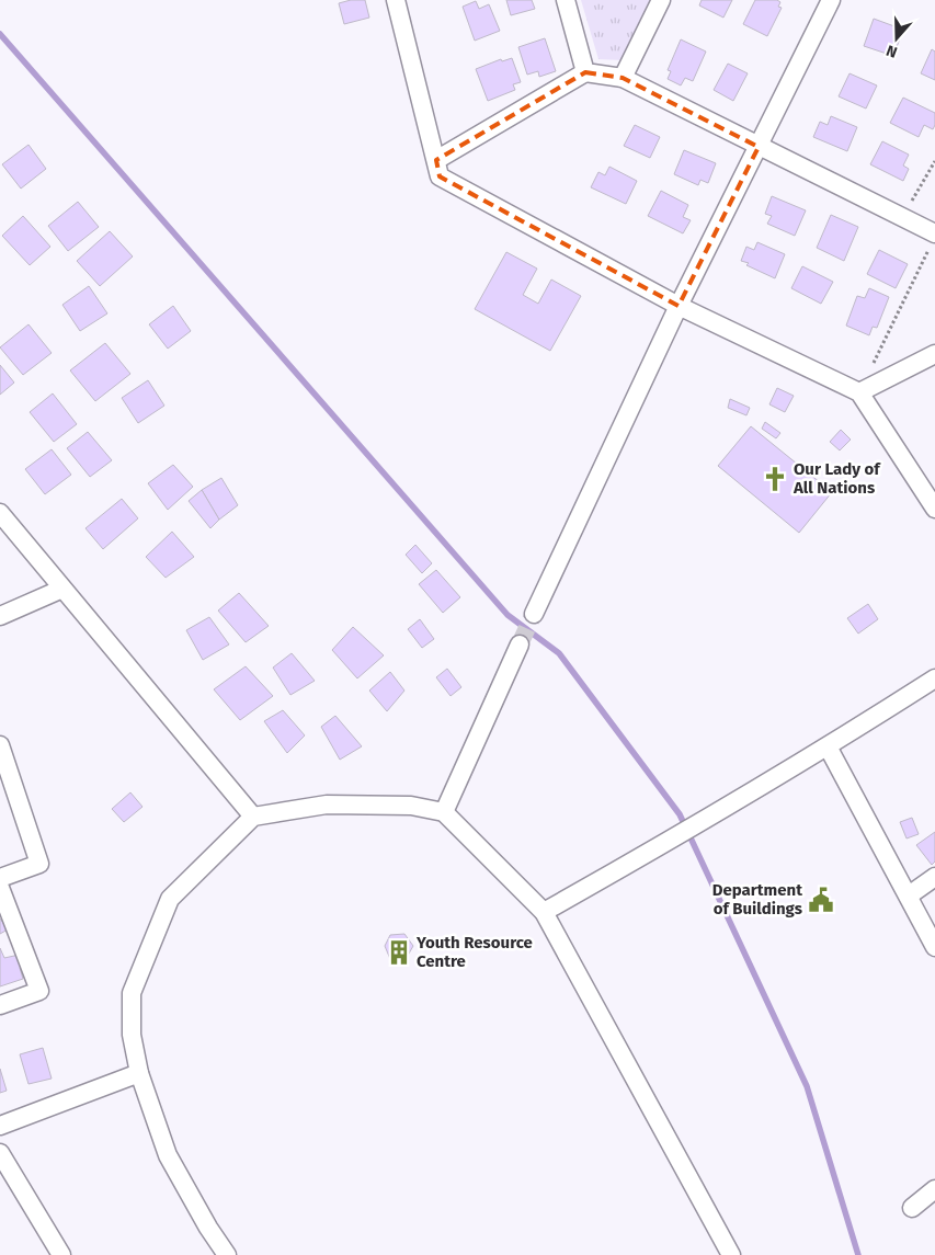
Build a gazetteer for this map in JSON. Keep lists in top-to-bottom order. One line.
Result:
{"places":{"church":["Our Lady of All Nations"],"public building":["Department of Buildings"],"building":["Youth Resource Centre"]},"north":"bottom"}
